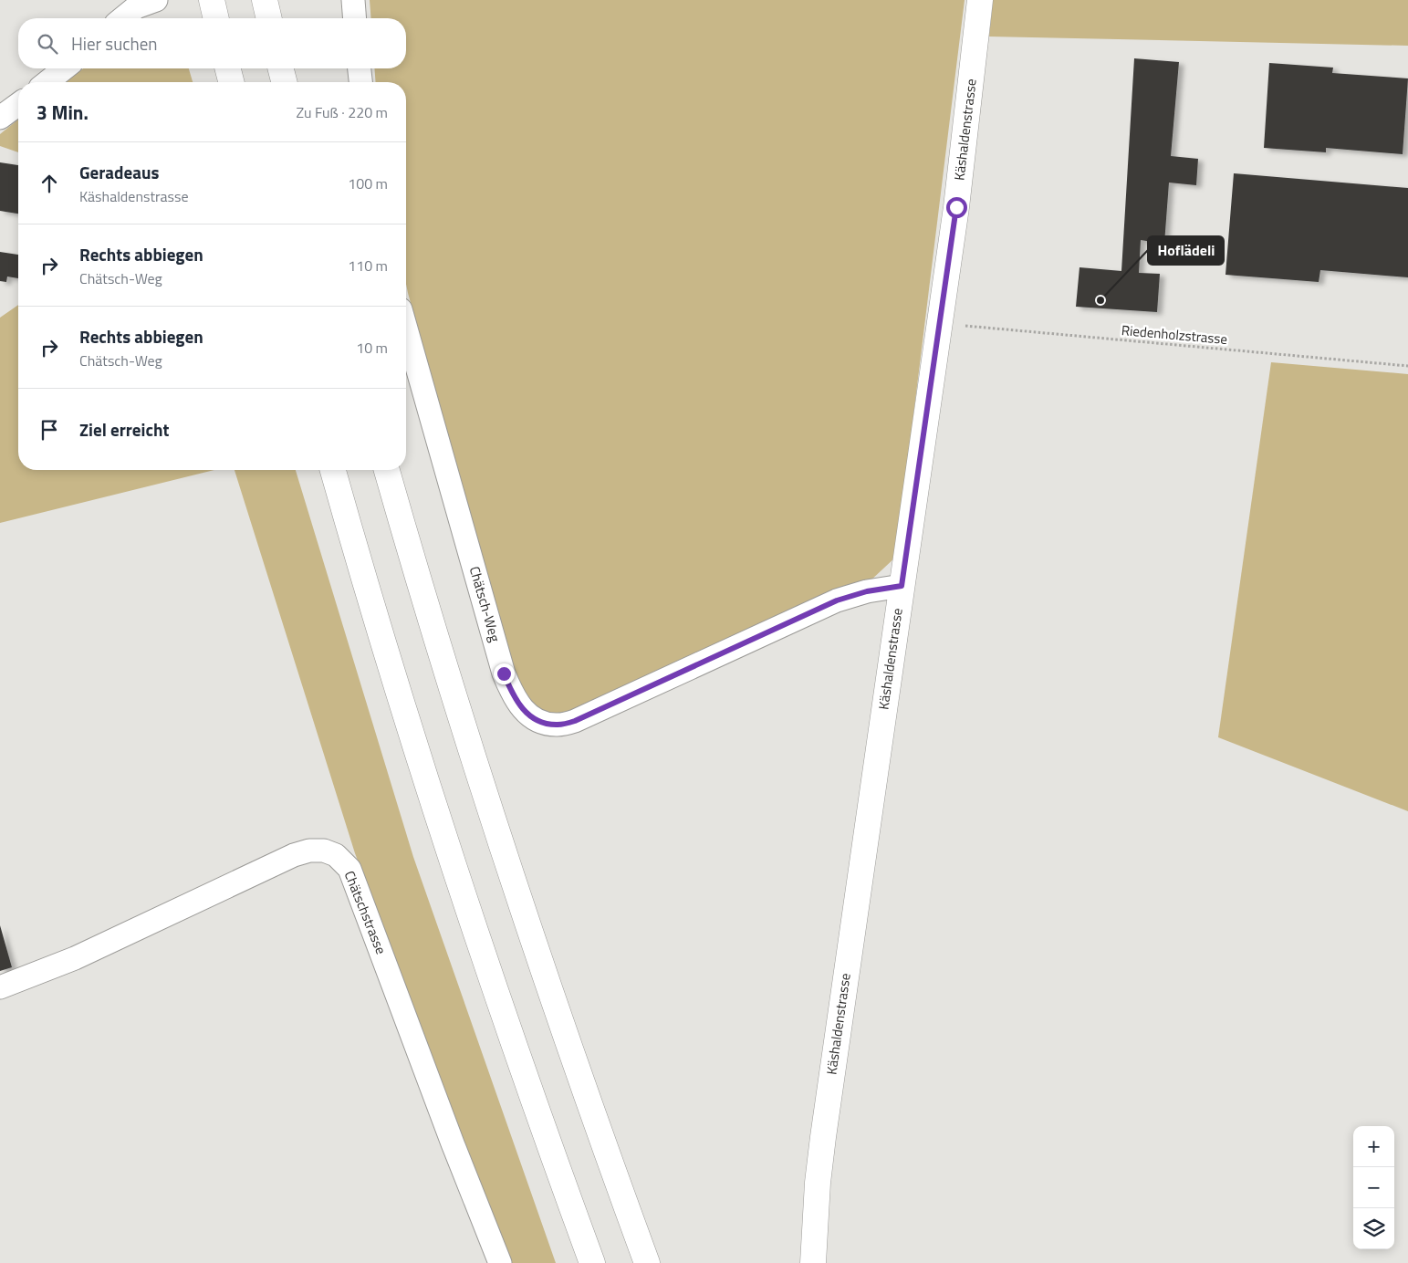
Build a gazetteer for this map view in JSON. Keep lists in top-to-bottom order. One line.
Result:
{"streets":{"main road":["Käshaldenstrasse"],"street":["Chätsch-Weg","Chätschstrasse"],"path":["Riedenholzstrasse"]},"crossings":[["Käshaldenstrasse","Riedenholzstrasse"],["Käshaldenstrasse","Chätsch-Weg"]],"places":["Hoflädeli"],"page":{"search":"Hier suchen","heading":["3 Min.","Zu Fuß · 220 m"],"list":[["Geradeaus","Käshaldenstrasse","100 m"],["Rechts abbiegen","Chätsch-Weg","110 m"],["Rechts abbiegen","Chätsch-Weg","10 m"],"Ziel erreicht"],"map_buttons":["+","−"]}}
